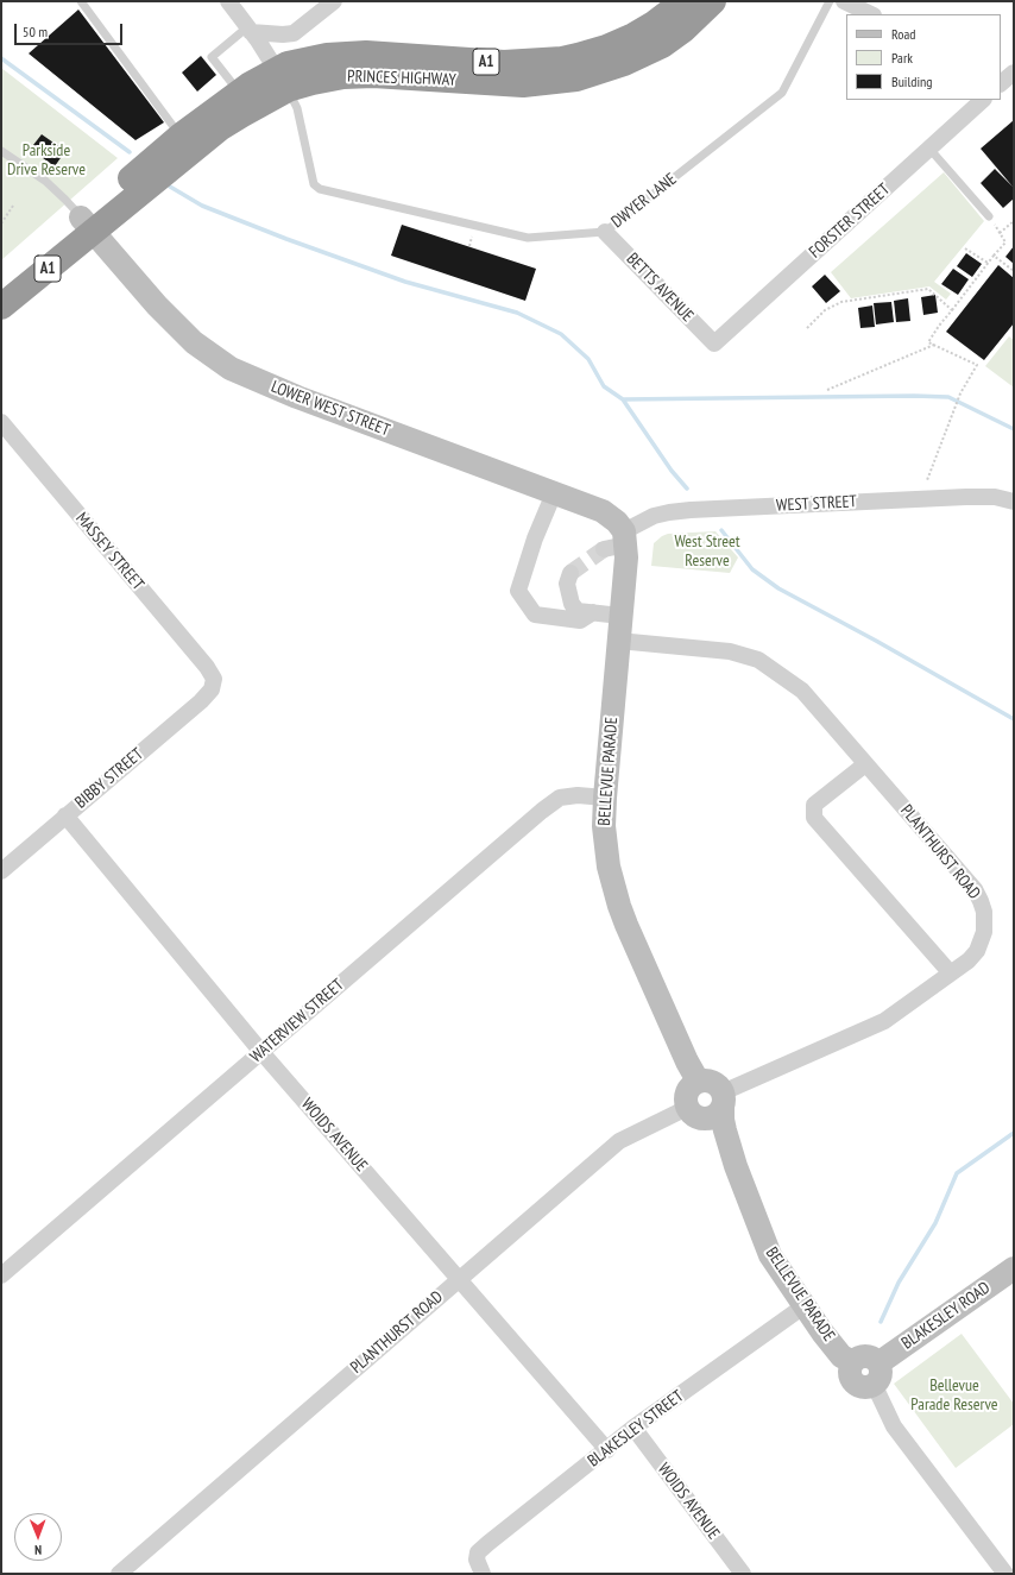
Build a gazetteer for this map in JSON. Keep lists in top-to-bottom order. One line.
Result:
{"streets":{"highway":["A1","PRINCES HIGHWAY"],"street":["FORSTER STREET","BETTS AVENUE","LOWER WEST STREET","WEST STREET","MASSEY STREET","BELLEVUE PARADE","BIBBY STREET","PLANTHURST ROAD","WATERVIEW STREET","WOIDS AVENUE","BLAKESLEY ROAD","BLAKESLEY STREET"],"lane":["DWYER LANE"]},"crossings":[["PRINCES HIGHWAY","DWYER LANE"],["PRINCES HIGHWAY","LOWER WEST STREET"],["DWYER LANE","BETTS AVENUE"],["FORSTER STREET","BETTS AVENUE"],["LOWER WEST STREET","WEST STREET"],["LOWER WEST STREET","BELLEVUE PARADE"],["WEST STREET","BELLEVUE PARADE"],["MASSEY STREET","BIBBY STREET"],["BELLEVUE PARADE","PLANTHURST ROAD"],["BELLEVUE PARADE","WATERVIEW STREET"],["BELLEVUE PARADE","BLAKESLEY ROAD"],["BELLEVUE PARADE","BLAKESLEY STREET"],["BIBBY STREET","WOIDS AVENUE"],["PLANTHURST ROAD","WOIDS AVENUE"],["WATERVIEW STREET","WOIDS AVENUE"],["WOIDS AVENUE","BLAKESLEY STREET"]],"parks":["Parkside Drive Reserve","West Street Reserve","Bellevue Parade Reserve"],"legend":["Road","Park","Building"],"scale_bar":"50 m","north":"bottom"}
